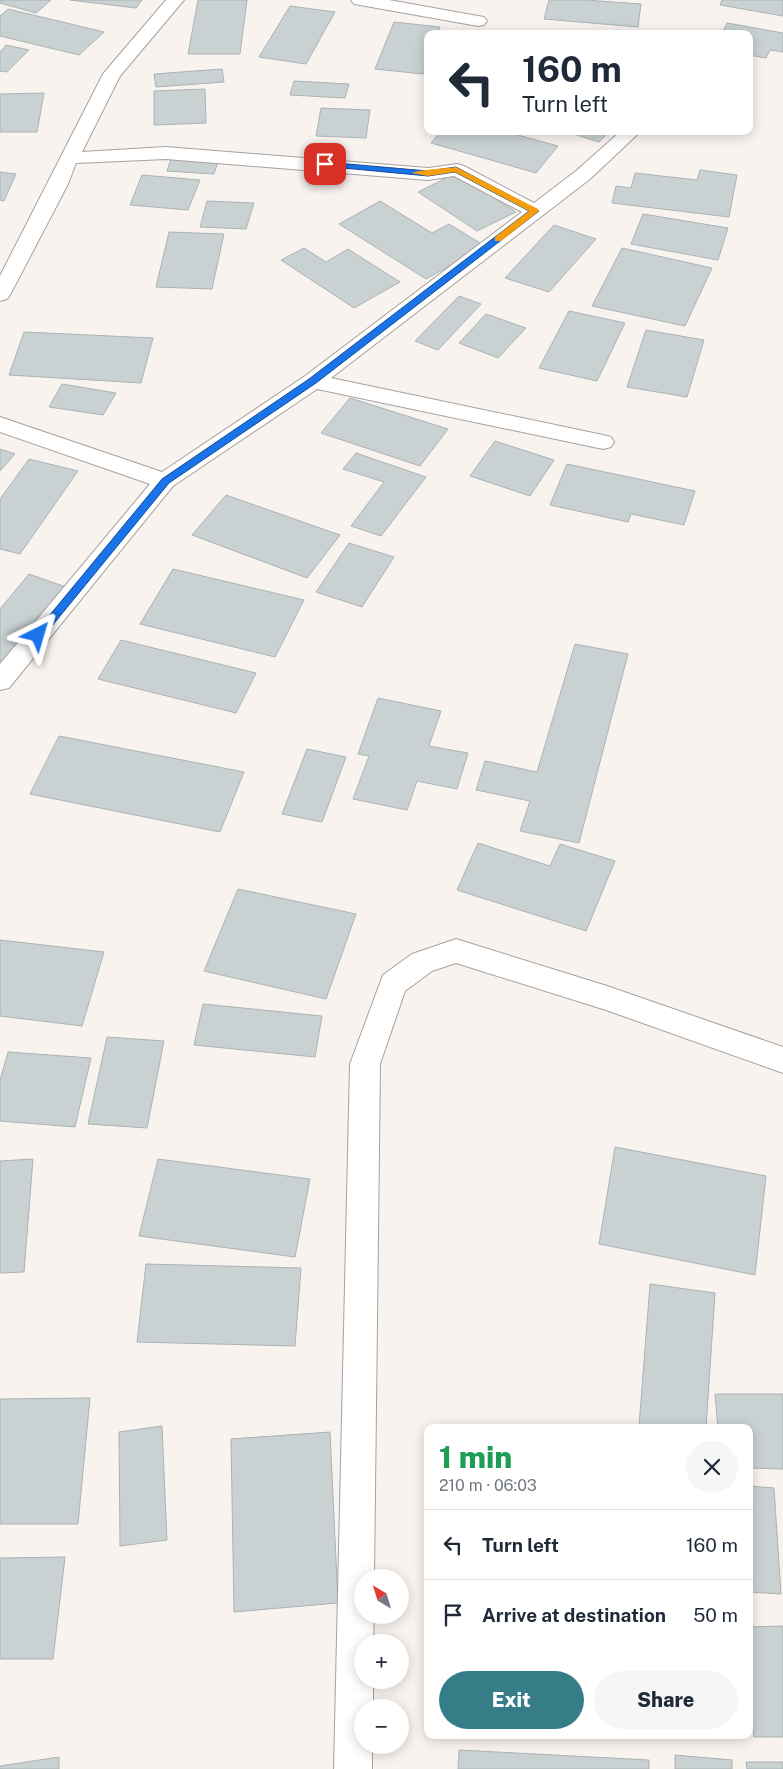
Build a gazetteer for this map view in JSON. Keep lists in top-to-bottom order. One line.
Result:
{"north":"top left","page":{"turn":["160 m","Turn left"],"heading":["1 min","210 m · 06:03"],"list":[{"name":"Turn left","value":"160 m"},{"name":"Arrive at destination","value":"50 m"}],"map_buttons":["+","−"],"buttons":["Exit","Share"]}}
